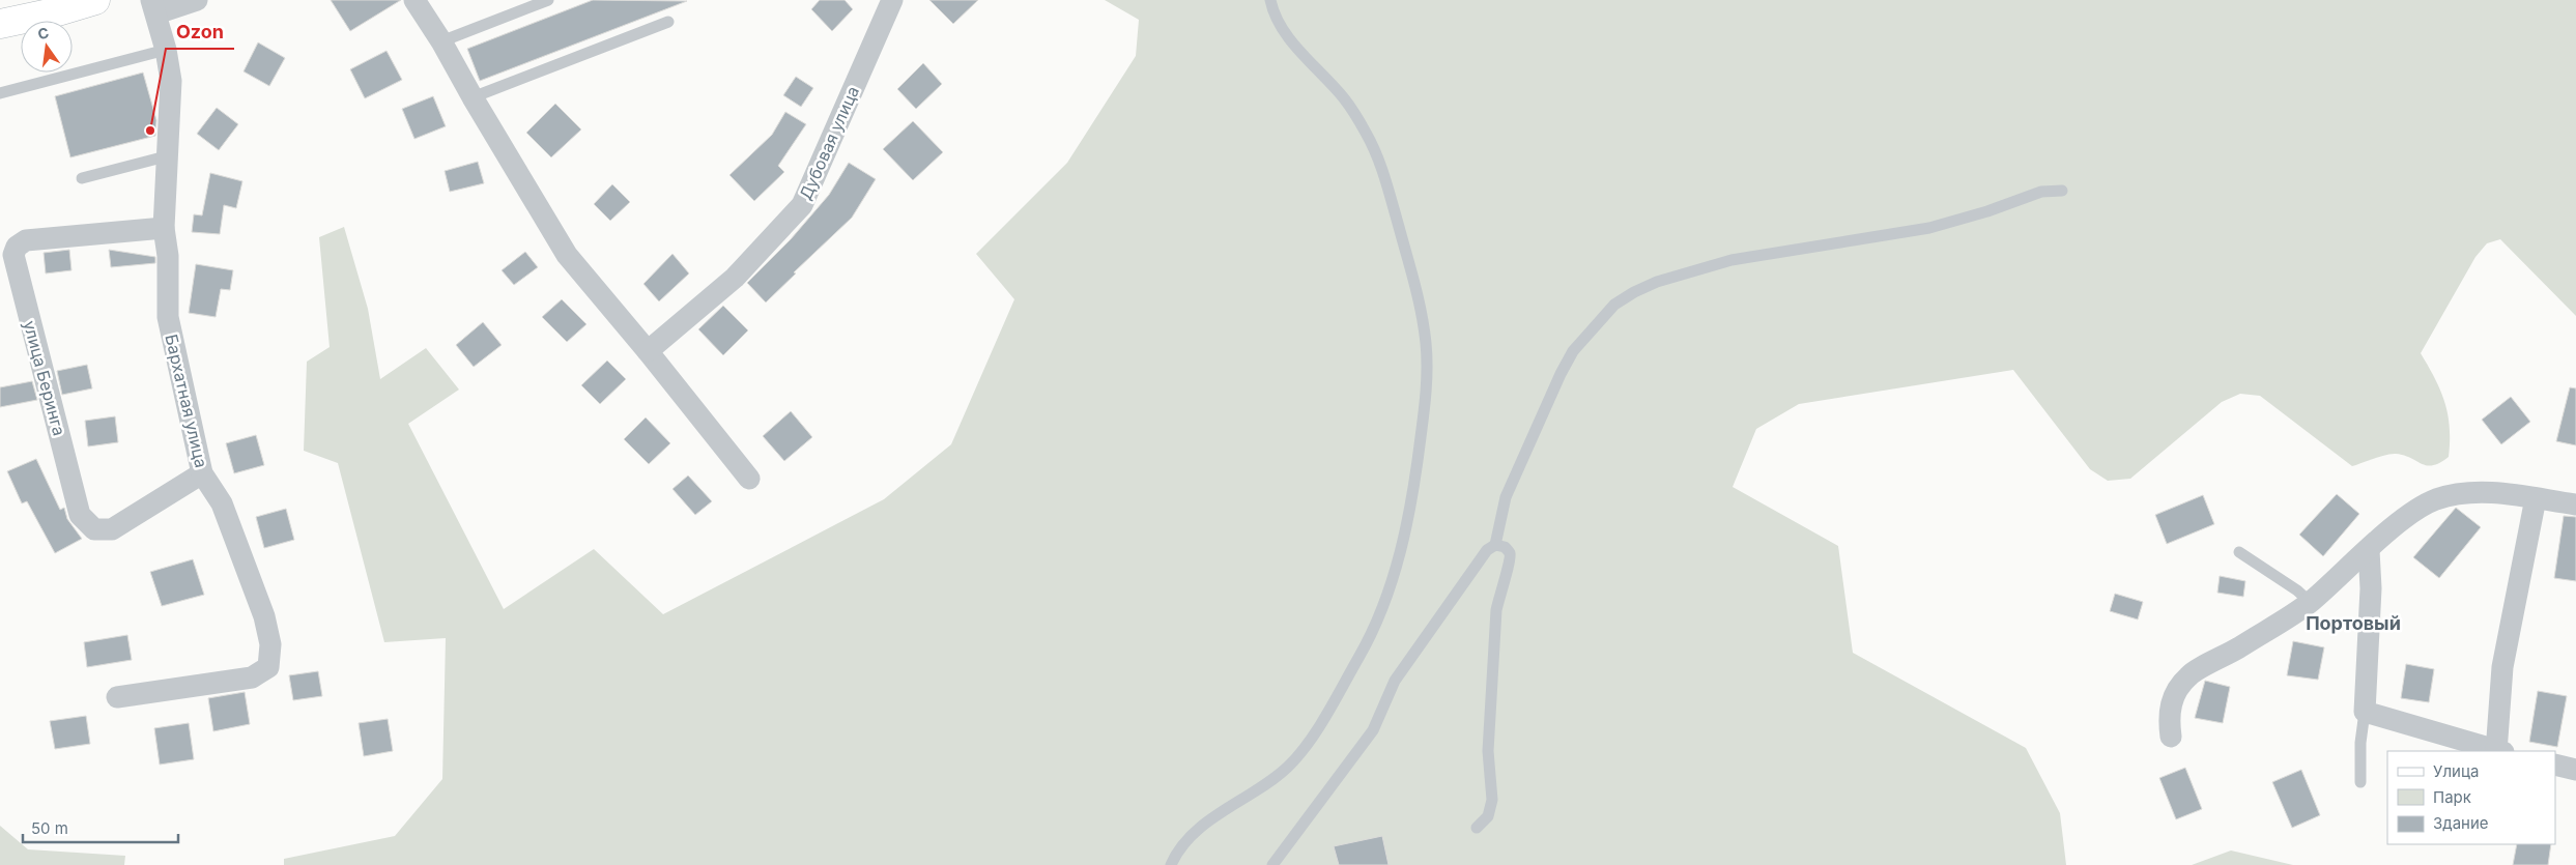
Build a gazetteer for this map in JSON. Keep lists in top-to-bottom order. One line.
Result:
{"streets":{"street":["Дубовая улица","улица Беринга","Бархатная улица"]},"crossings":[["улица Беринга","Бархатная улица"]],"districts":["Портовый"],"places":["Ozon"],"legend":["Улица","Парк","Здание"],"scale_bar":"50 m","north":"top"}
